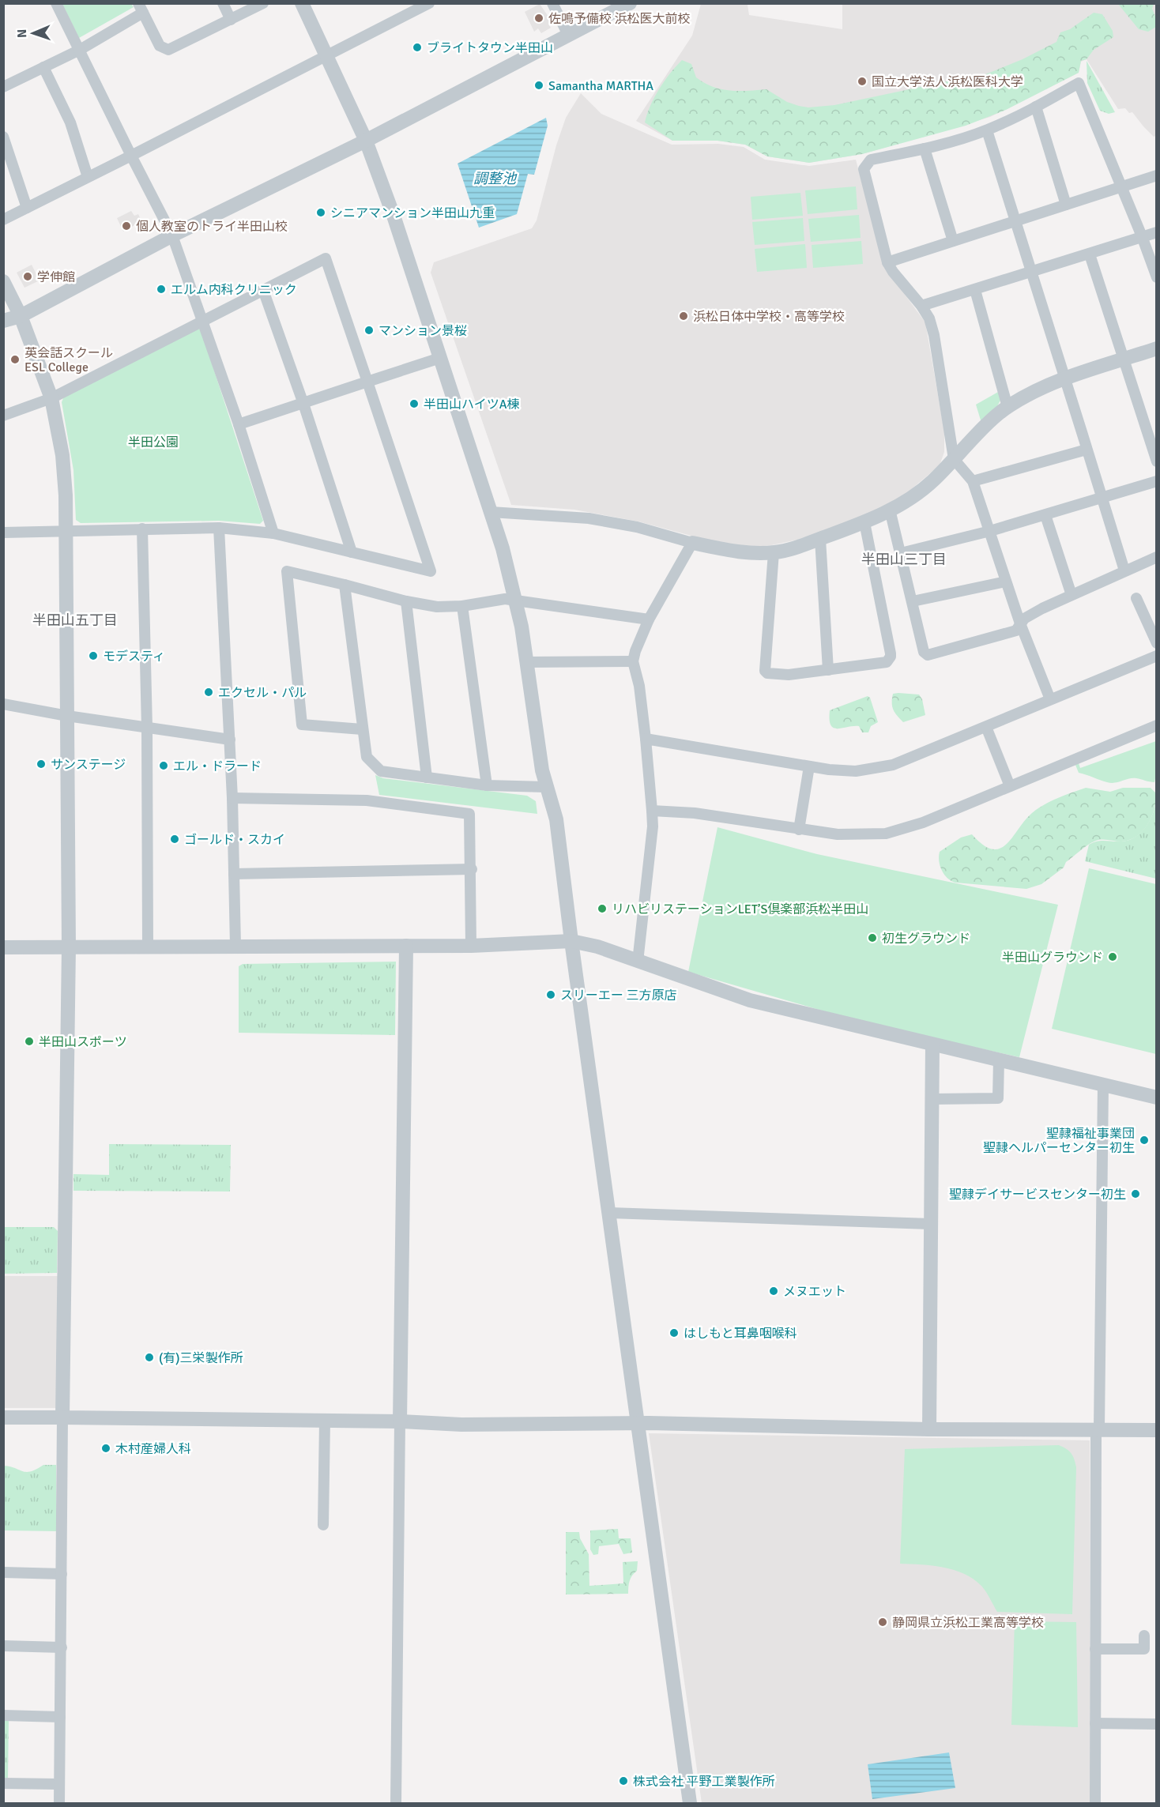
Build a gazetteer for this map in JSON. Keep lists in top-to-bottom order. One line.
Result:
{"districts":["半田山三丁目","半田山五丁目"],"water":["調整池"],"parks":["半田公園"],"places":["佐鳴予備校 浜松医大前校","ブライトタウン半田山","国立大学法人浜松医科大学","Samantha MARTHA","シニアマンション半田山九重","個人教室のトライ半田山校","学伸館","エルム内科クリニック","浜松日体中学校・高等学校","マンション景桜","英会話スクール ESL College","半田山ハイツA棟","モデスティ","エクセル・パル","サンステージ","エル・ドラード","ゴールド・スカイ","リハビリステーションLET’S倶楽部浜松半田山","初生グラウンド","半田山グラウンド","スリーエー 三方原店","半田山スポーツ","聖隷福祉事業団 聖隷ヘルパーセンター初生","聖隷デイサービスセンター初生","メヌエット","はしもと耳鼻咽喉科","(有)三栄製作所","木村産婦人科","静岡県立浜松工業高等学校","株式会社 平野工業製作所"],"north":"left"}
